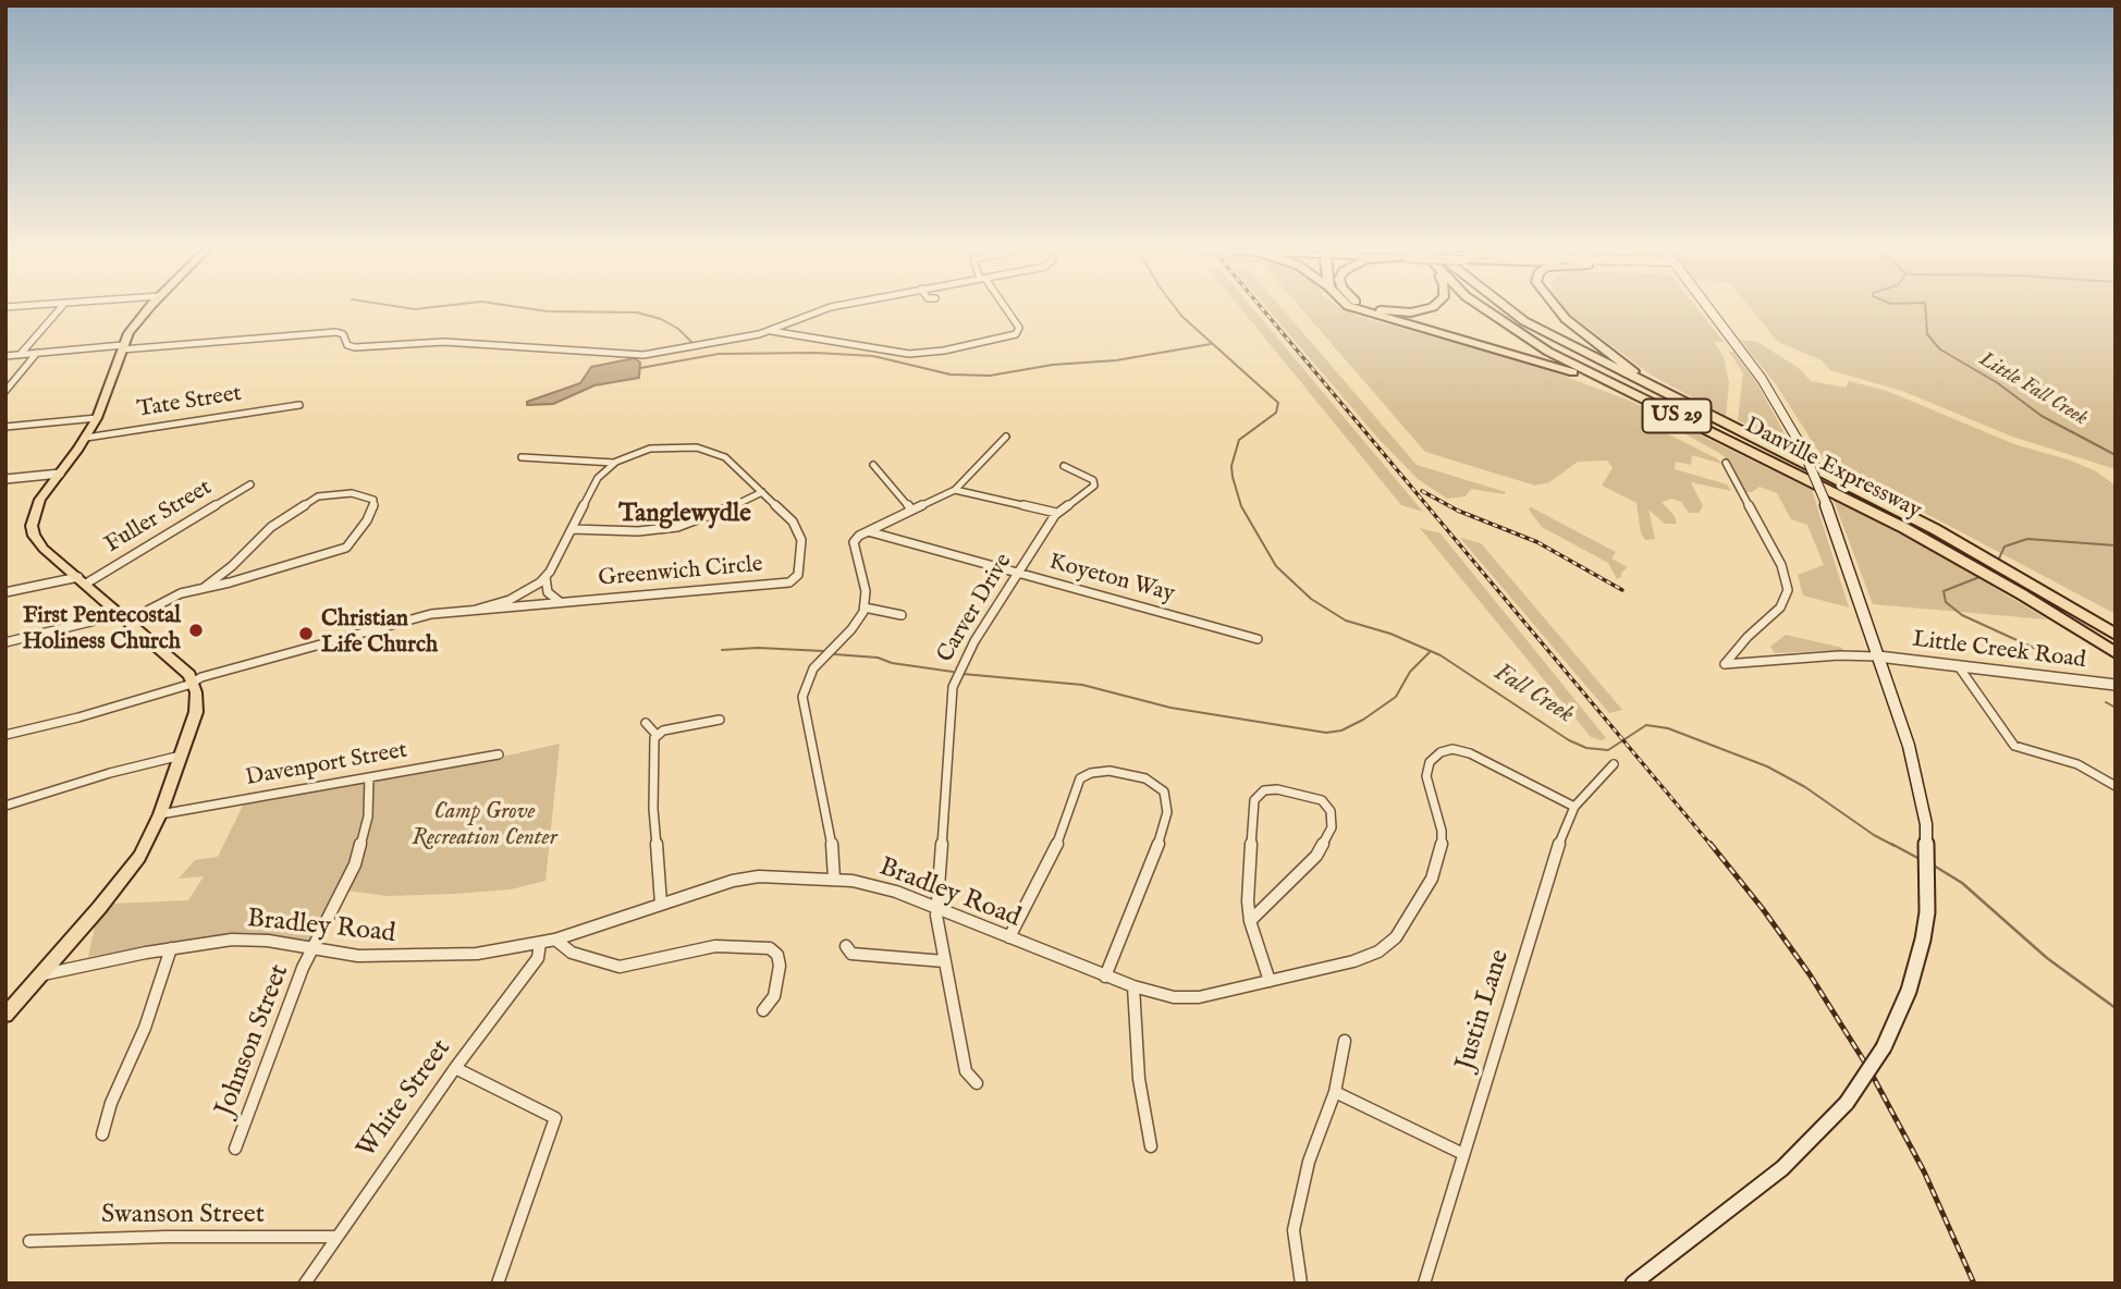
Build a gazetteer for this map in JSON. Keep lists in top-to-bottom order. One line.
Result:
{"streets":{"highway":["US 29","Danville Expressway"],"street":["Tate Street","Fuller Street","Greenwich Circle","Koyeton Way","Carver Drive","Little Creek Road","Davenport Street","Bradley Road","Justin Lane","Johnson Street","White Street","Swanson Street"]},"crossings":[["Koyeton Way","Carver Drive"],["Carver Drive","Bradley Road"],["Davenport Street","Johnson Street"],["Bradley Road","Justin Lane"],["Bradley Road","Johnson Street"],["Bradley Road","White Street"],["White Street","Swanson Street"]],"districts":["Tanglewydle"],"water":["Little Fall Creek","Fall Creek"],"parks":["Camp Grove Recreation Center"],"places":["First Pentecostal Holiness Church","Christian Life Church"]}
